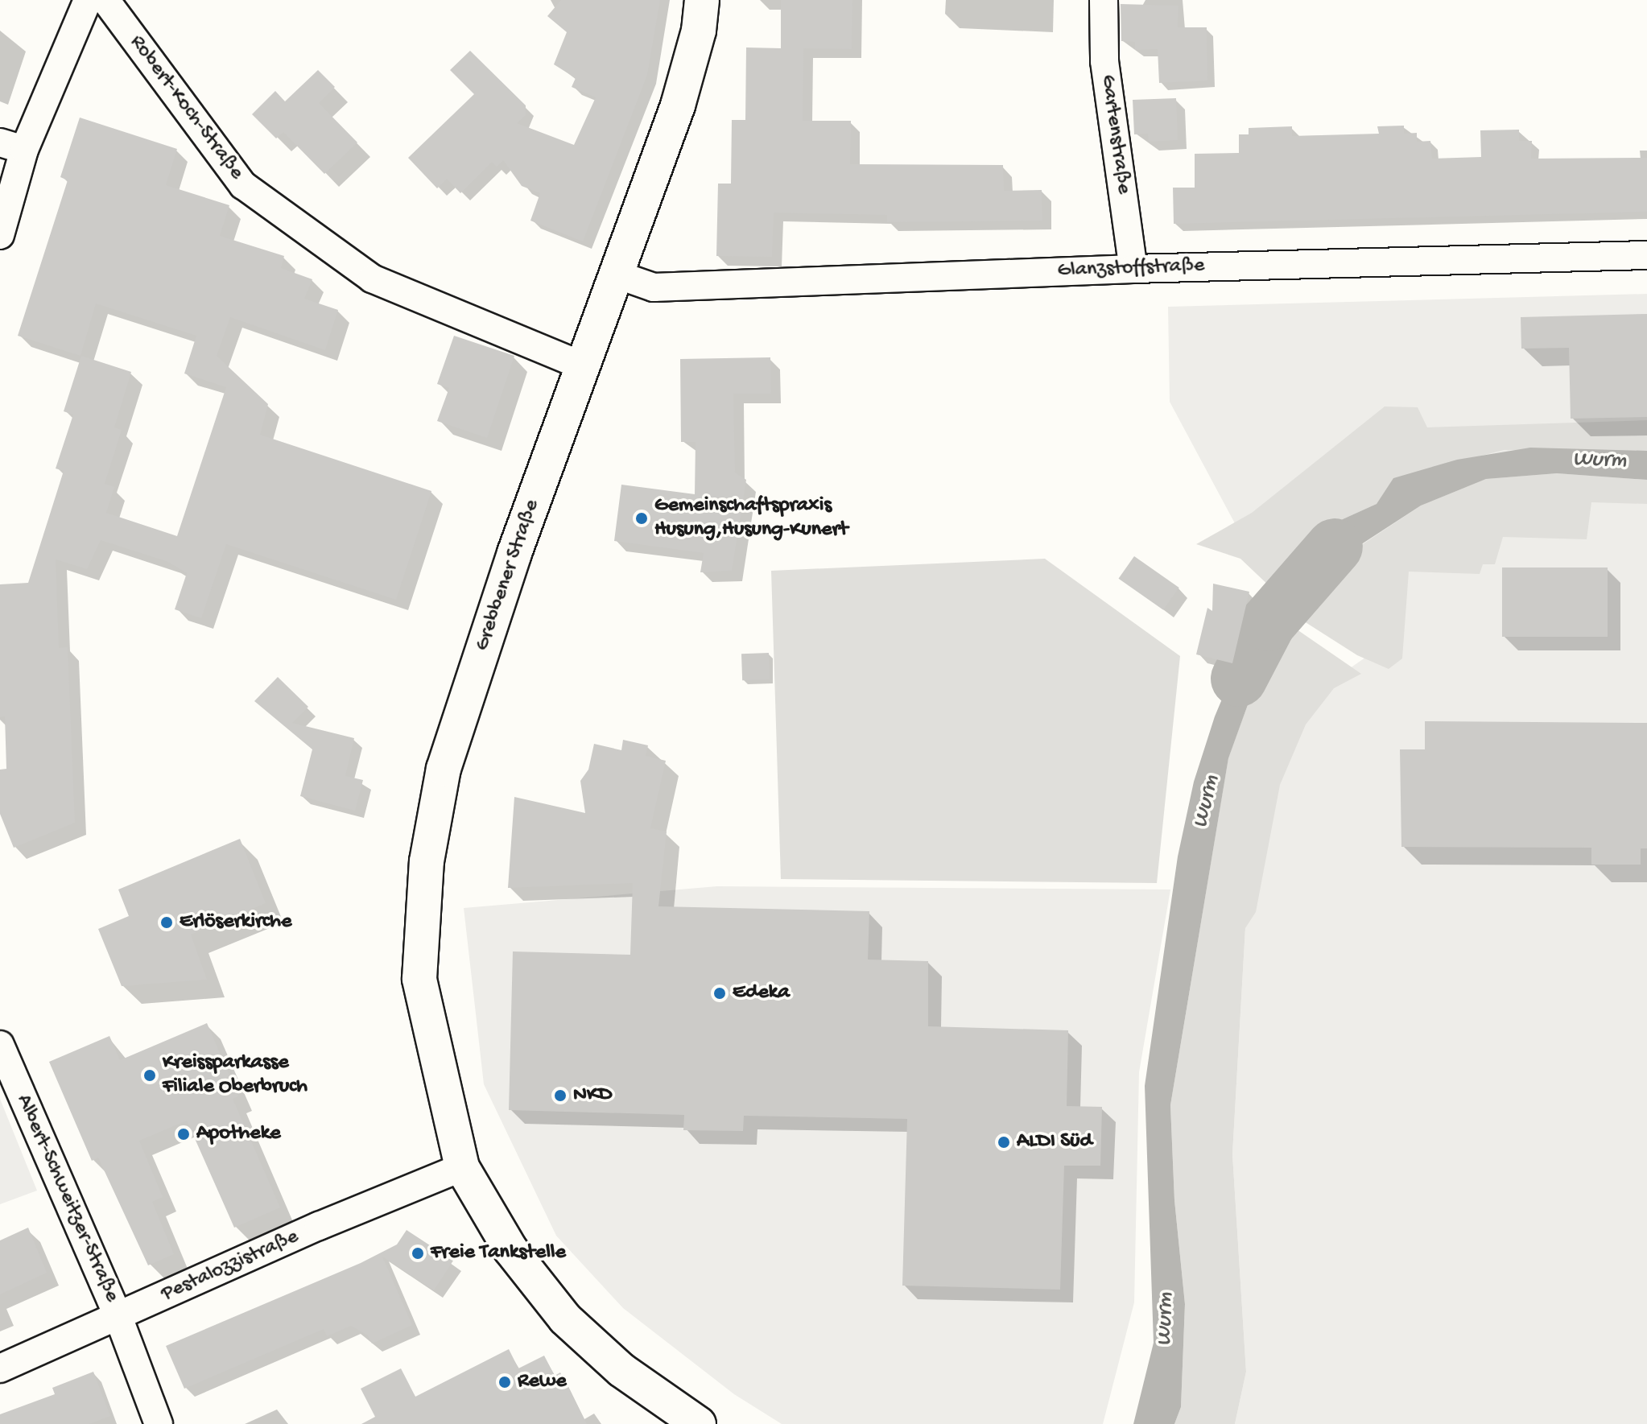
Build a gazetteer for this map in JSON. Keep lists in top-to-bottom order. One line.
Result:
{"streets":{"street":["Robert-Koch-Straße","Gartenstraße","Glanzstoffstraße","Grebbener Straße","Albert-Schweitzer-Straße","Pestalozzistraße"]},"crossings":[["Robert-Koch-Straße","Grebbener Straße"],["Gartenstraße","Glanzstoffstraße"],["Glanzstoffstraße","Grebbener Straße"],["Grebbener Straße","Pestalozzistraße"],["Albert-Schweitzer-Straße","Pestalozzistraße"]],"water":["Wurm"],"places":["Gemeinschaftspraxis Husung,Husung-Kunert","Erlöserkirche","Edeka","Kreissparkasse Filiale Oberbruch","NKD","Apotheke","ALDI Süd","Freie Tankstelle","Rewe"]}
